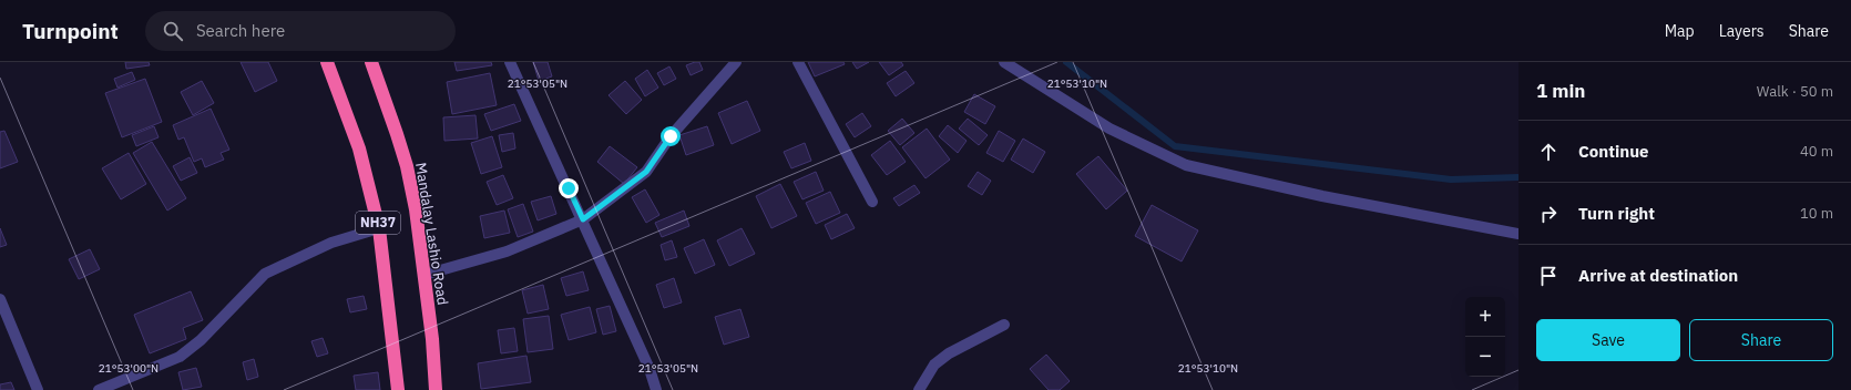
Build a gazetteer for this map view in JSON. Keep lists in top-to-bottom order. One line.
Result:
{"streets":{"highway":["NH37","Mandalay Lashio Road"]},"page":{"header":"Turnpoint","search":"Search here","nav":["Map","Layers","Share"],"heading":["1 min","Walk · 50 m"],"list":[["Continue","40 m"],["Turn right","10 m"],"Arrive at destination"],"map_buttons":["+","−"],"buttons":["Save","Share"]},"coordinates":["21°53'10\"N","21°53'05\"N","21°53'00\"N"]}
